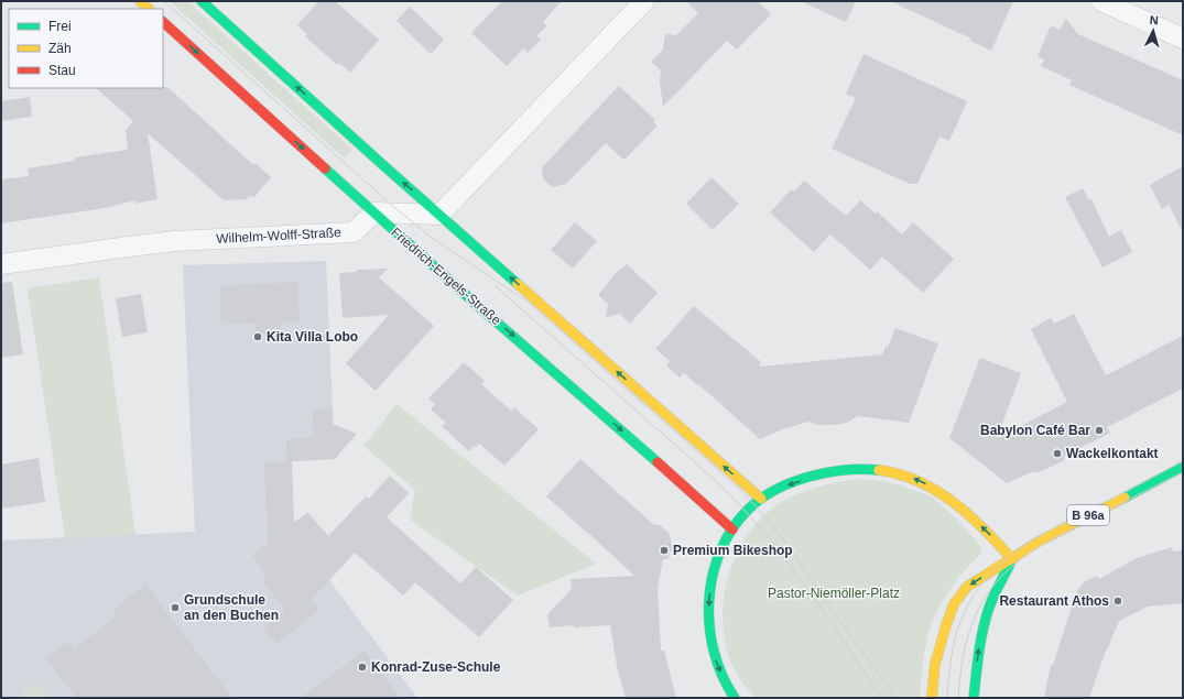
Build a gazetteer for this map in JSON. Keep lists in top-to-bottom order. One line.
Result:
{"streets":{"main road":["Friedrich-Engels-Straße","B 96a"],"street":["Wilhelm-Wolff-Straße"]},"crossings":[["Wilhelm-Wolff-Straße","Friedrich-Engels-Straße"]],"parks":["Pastor-Niemöller-Platz"],"places":["Kita Villa Lobo","Babylon Café Bar","Wackelkontakt","Premium Bikeshop","Restaurant Athos","Grundschule an den Buchen","Konrad-Zuse-Schule"],"legend":["Frei","Zäh","Stau"],"north":"top"}
